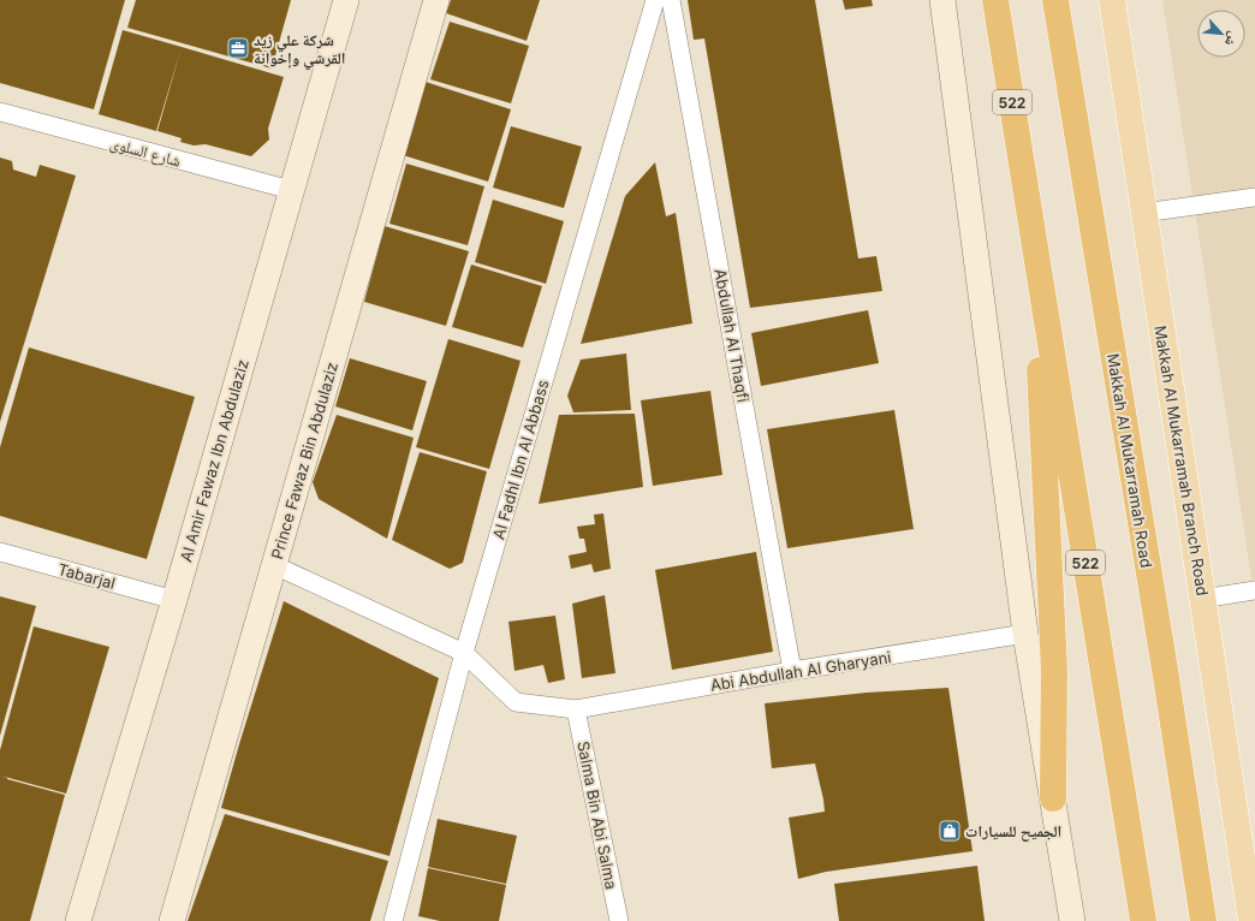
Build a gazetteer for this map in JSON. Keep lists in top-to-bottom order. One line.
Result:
{"streets":{"highway":["522","Makkah Al Mukarramah Road"],"main road":["Al Amir Fawaz Ibn Abdulaziz","Prince Fawaz Bin Abdulaziz","Makkah Al Mukarramah Branch Road"],"street":["شارع السلوى","Abdullah Al Thaqfi","Al Fadhl Ibn Al Abbass","Tabarjal","Abi Abdullah Al Gharyani","Salma Bin Abi Salma"]},"crossings":[["شارع السلوى","Al Amir Fawaz Ibn Abdulaziz"],["Abdullah Al Thaqfi","Abi Abdullah Al Gharyani"],["Al Fadhl Ibn Al Abbass","Abi Abdullah Al Gharyani"],["Al Amir Fawaz Ibn Abdulaziz","Tabarjal"],["Prince Fawaz Bin Abdulaziz","Abi Abdullah Al Gharyani"],["Abi Abdullah Al Gharyani","Salma Bin Abi Salma"]],"places":{"office":["شركة علي زيد القرشي وإخوانة"],"shop":["الجميح للسيارات"]},"north":"bottom right"}
